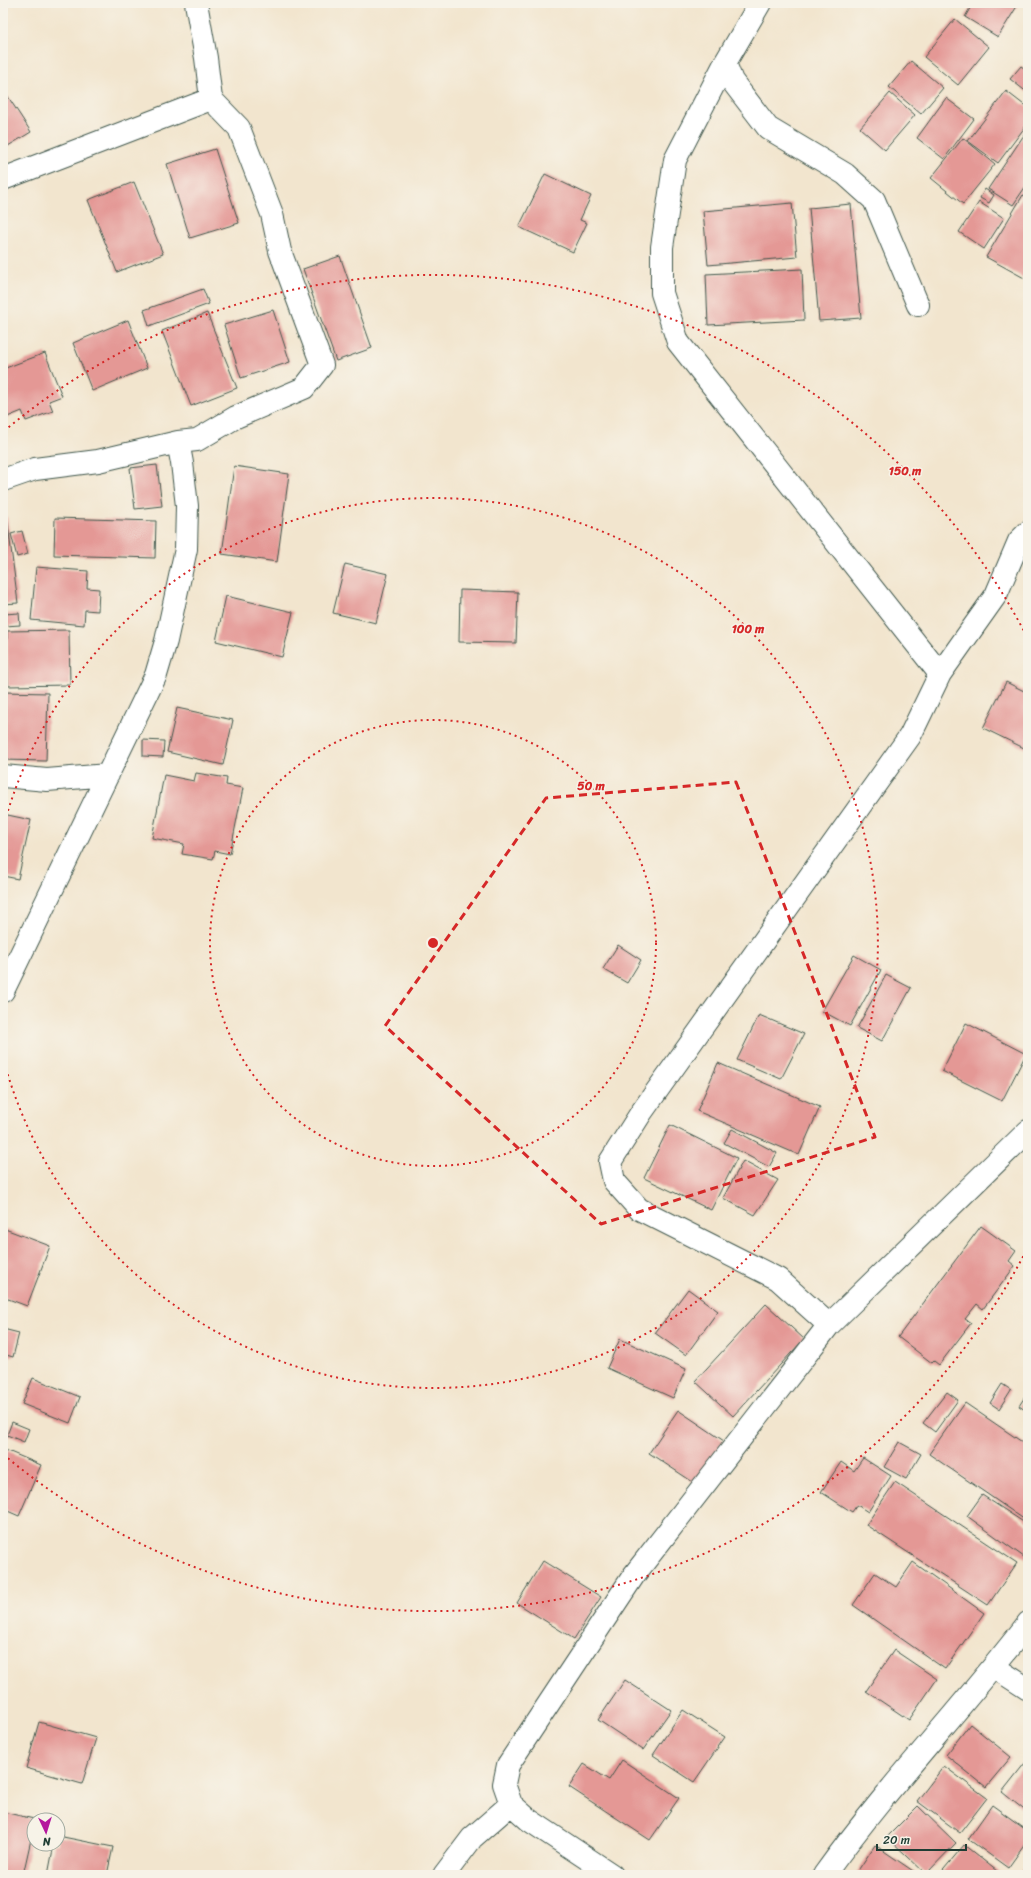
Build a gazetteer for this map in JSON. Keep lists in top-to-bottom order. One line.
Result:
{"scale_bar":"20 m","north":"bottom","rings":["150 m","100 m","50 m"]}
